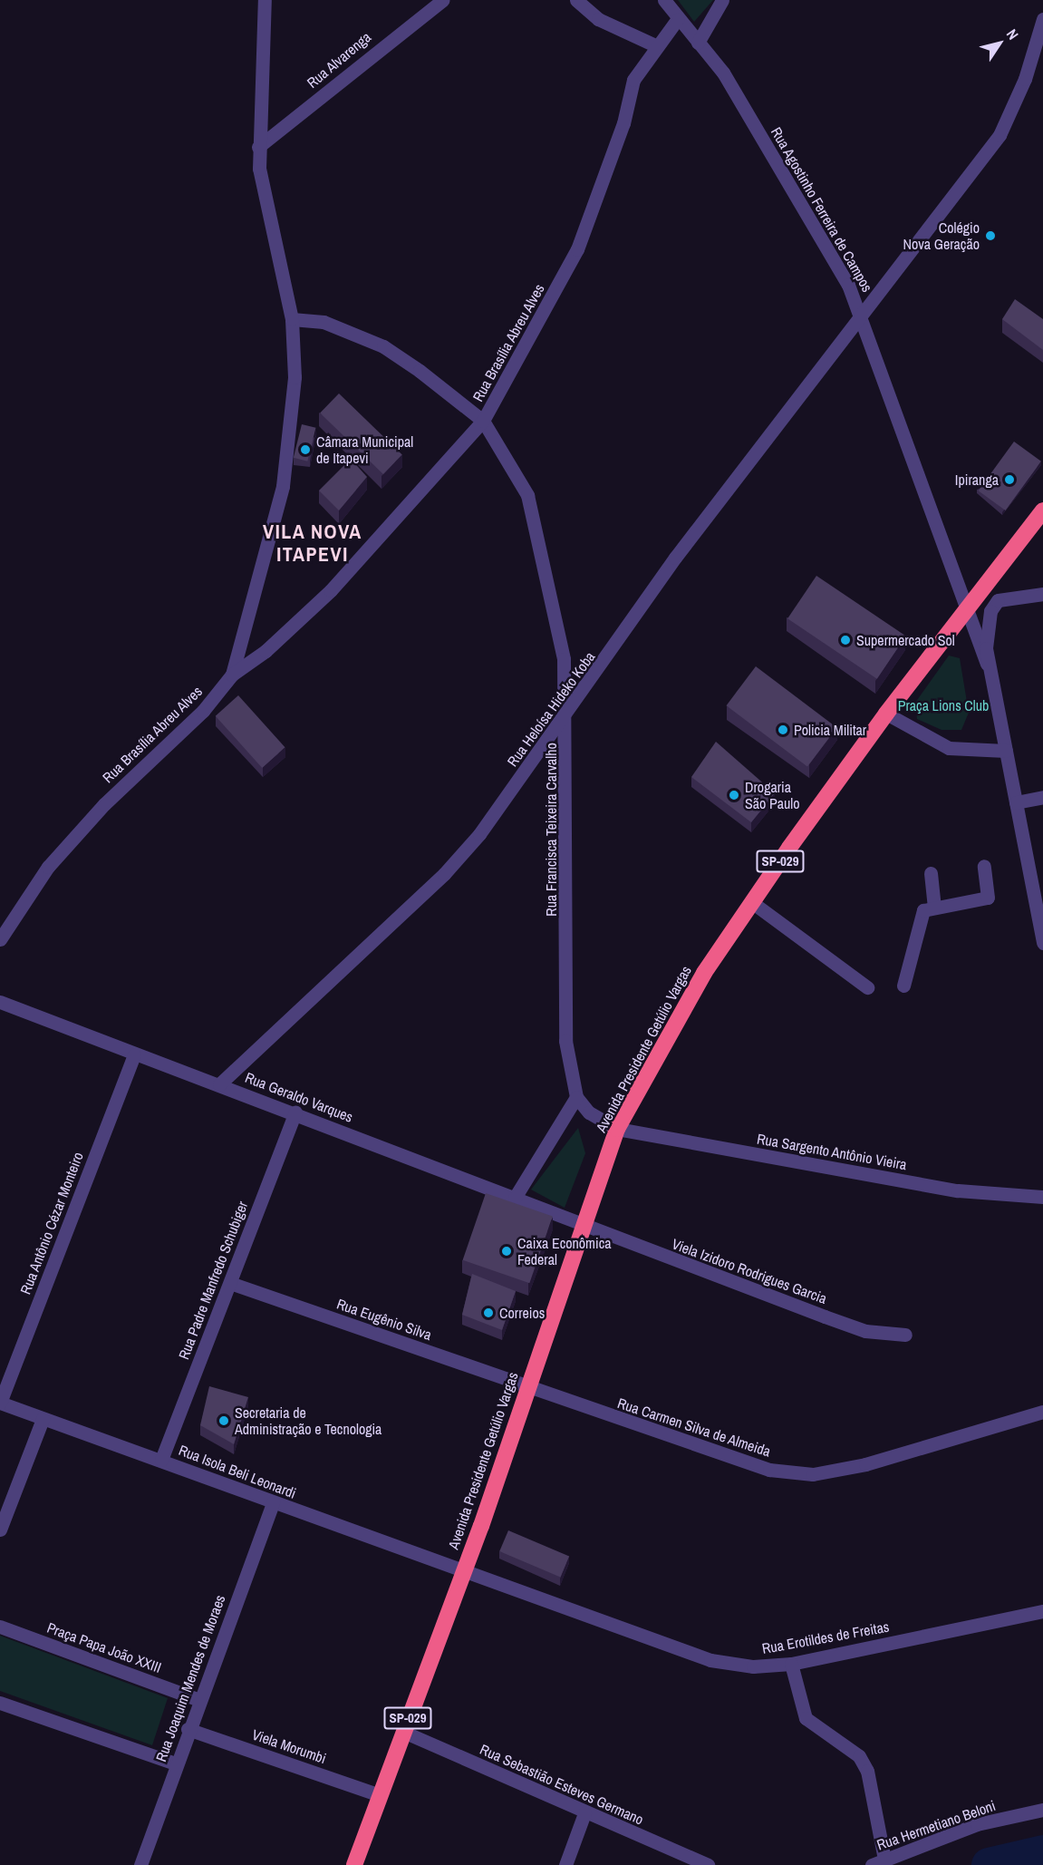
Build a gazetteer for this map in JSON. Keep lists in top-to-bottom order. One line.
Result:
{"streets":{"highway":["SP-029","Avenida Presidente Getúlio Vargas"],"street":["Rua Alvarenga","Rua Agostinho Ferreira de Campos","Rua Brasília Abreu Alves","Rua Heloísa Hideko Koba","Rua Francisca Teixeira Carvalho","Rua Geraldo Varques","Rua Sargento Antônio Vieira","Rua Antônio Cézar Monteiro","Viela Izidoro Rodrigues Garcia","Rua Padre Manfredo Schubiger","Rua Eugênio Silva","Rua Carmen Silva de Almeida","Rua Isola Beli Leonardi","Rua Erotildes de Freitas","Praça Papa João XXIII","Rua Joaquim Mendes de Moraes","Viela Morumbi","Rua Sebastião Esteves Germano","Rua Hermetiano Beloni"]},"crossings":[["Rua Agostinho Ferreira de Campos","Rua Brasília Abreu Alves"],["Rua Agostinho Ferreira de Campos","Rua Heloísa Hideko Koba"],["Rua Agostinho Ferreira de Campos","Avenida Presidente Getúlio Vargas"],["Rua Brasília Abreu Alves","Rua Francisca Teixeira Carvalho"],["Rua Heloísa Hideko Koba","Rua Francisca Teixeira Carvalho"],["Rua Heloísa Hideko Koba","Rua Geraldo Varques"],["Avenida Presidente Getúlio Vargas","Rua Geraldo Varques"],["Avenida Presidente Getúlio Vargas","Rua Sargento Antônio Vieira"],["Avenida Presidente Getúlio Vargas","Viela Izidoro Rodrigues Garcia"],["Avenida Presidente Getúlio Vargas","Rua Eugênio Silva"],["Avenida Presidente Getúlio Vargas","Rua Carmen Silva de Almeida"],["Avenida Presidente Getúlio Vargas","Rua Isola Beli Leonardi"],["Avenida Presidente Getúlio Vargas","Rua Erotildes de Freitas"],["Avenida Presidente Getúlio Vargas","Viela Morumbi"],["Avenida Presidente Getúlio Vargas","Rua Sebastião Esteves Germano"],["Rua Geraldo Varques","Rua Antônio Cézar Monteiro"],["Rua Geraldo Varques","Viela Izidoro Rodrigues Garcia"],["Rua Geraldo Varques","Rua Padre Manfredo Schubiger"],["Rua Antônio Cézar Monteiro","Rua Isola Beli Leonardi"],["Rua Padre Manfredo Schubiger","Rua Eugênio Silva"],["Rua Padre Manfredo Schubiger","Rua Isola Beli Leonardi"],["Rua Eugênio Silva","Rua Carmen Silva de Almeida"],["Rua Isola Beli Leonardi","Rua Erotildes de Freitas"],["Rua Isola Beli Leonardi","Rua Joaquim Mendes de Moraes"],["Praça Papa João XXIII","Rua Joaquim Mendes de Moraes"],["Rua Joaquim Mendes de Moraes","Viela Morumbi"]],"districts":["VILA NOVA ITAPEVI"],"parks":["Praça Lions Club"],"places":["Colégio Nova Geração","Câmara Municipal de Itapevi","Ipiranga","Supermercado Sol","Policia Militar","Drogaria São Paulo","Caixa Econômica Federal","Correios","Secretaria de Administração e Tecnologia"],"north":"top right"}
